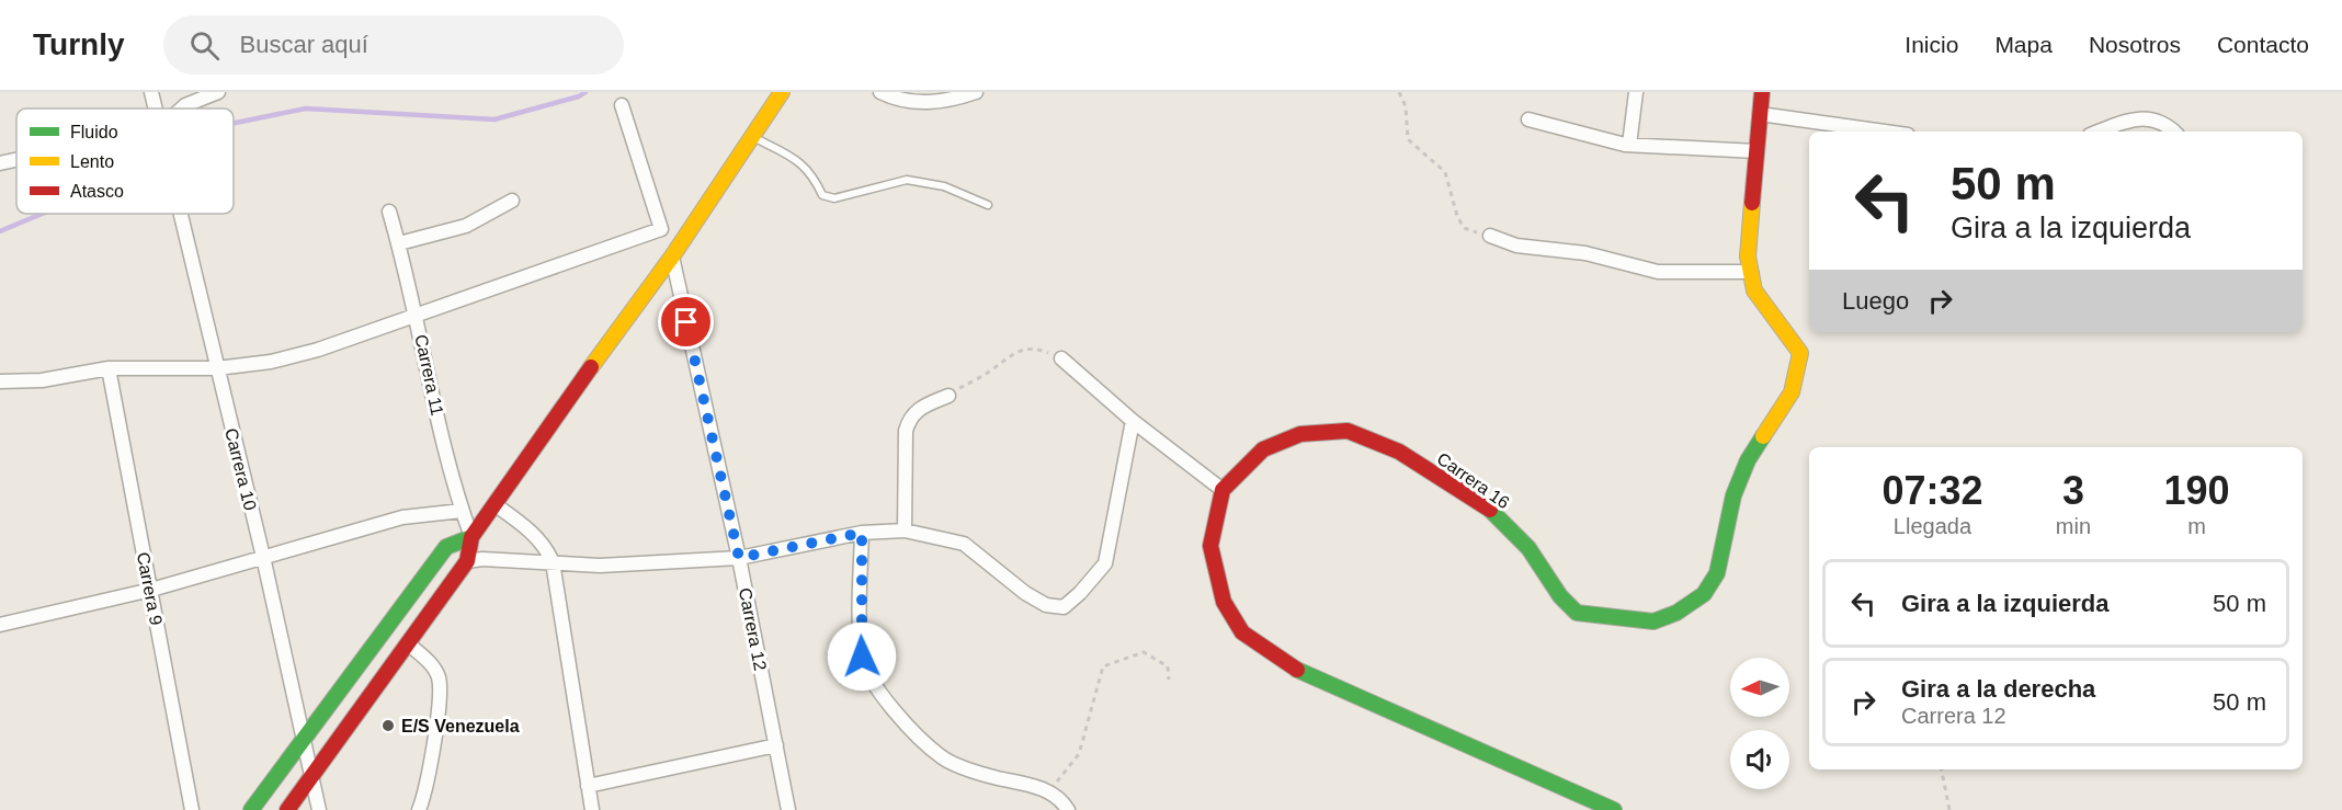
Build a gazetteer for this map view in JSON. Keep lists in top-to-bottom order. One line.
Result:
{"streets":{"main road":["Carrera 16"],"street":["Carrera 11","Carrera 10","Carrera 9","Carrera 12"]},"places":["E/S Venezuela"],"legend":["Fluido","Lento","Atasco"],"north":"left","page":{"header":"Turnly","search":"Buscar aquí","nav":["Inicio","Mapa","Nosotros","Contacto"],"turn":["50 m","Gira a la izquierda"],"then":"Luego","eta":["07:32","Llegada","3","min","190","m"],"list":[{"name":"Gira a la izquierda","value":"50 m"},{"name":"Gira a la derecha","note":"Carrera 12","value":"50 m"}]}}
